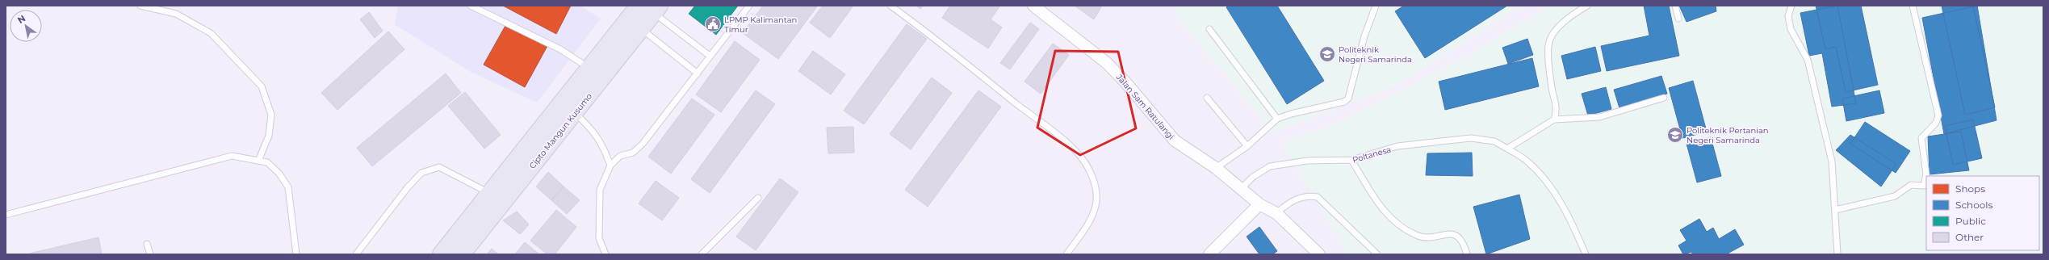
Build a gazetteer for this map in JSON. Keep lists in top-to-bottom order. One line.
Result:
{"streets":{"highway":["Cipto Mangun Kusumo"],"street":["Jalan Sam Ratulangi"],"lane":["Poltanesa"]},"crossings":[["Jalan Sam Ratulangi","Poltanesa"]],"places":{"public building":["LPMP Kalimantan Timur"],"school or university":["Politeknik Negeri Samarinda","Politeknik Pertanian Negeri Samarinda"]},"legend":["Shops","Schools","Public","Other"],"north":"top left"}
